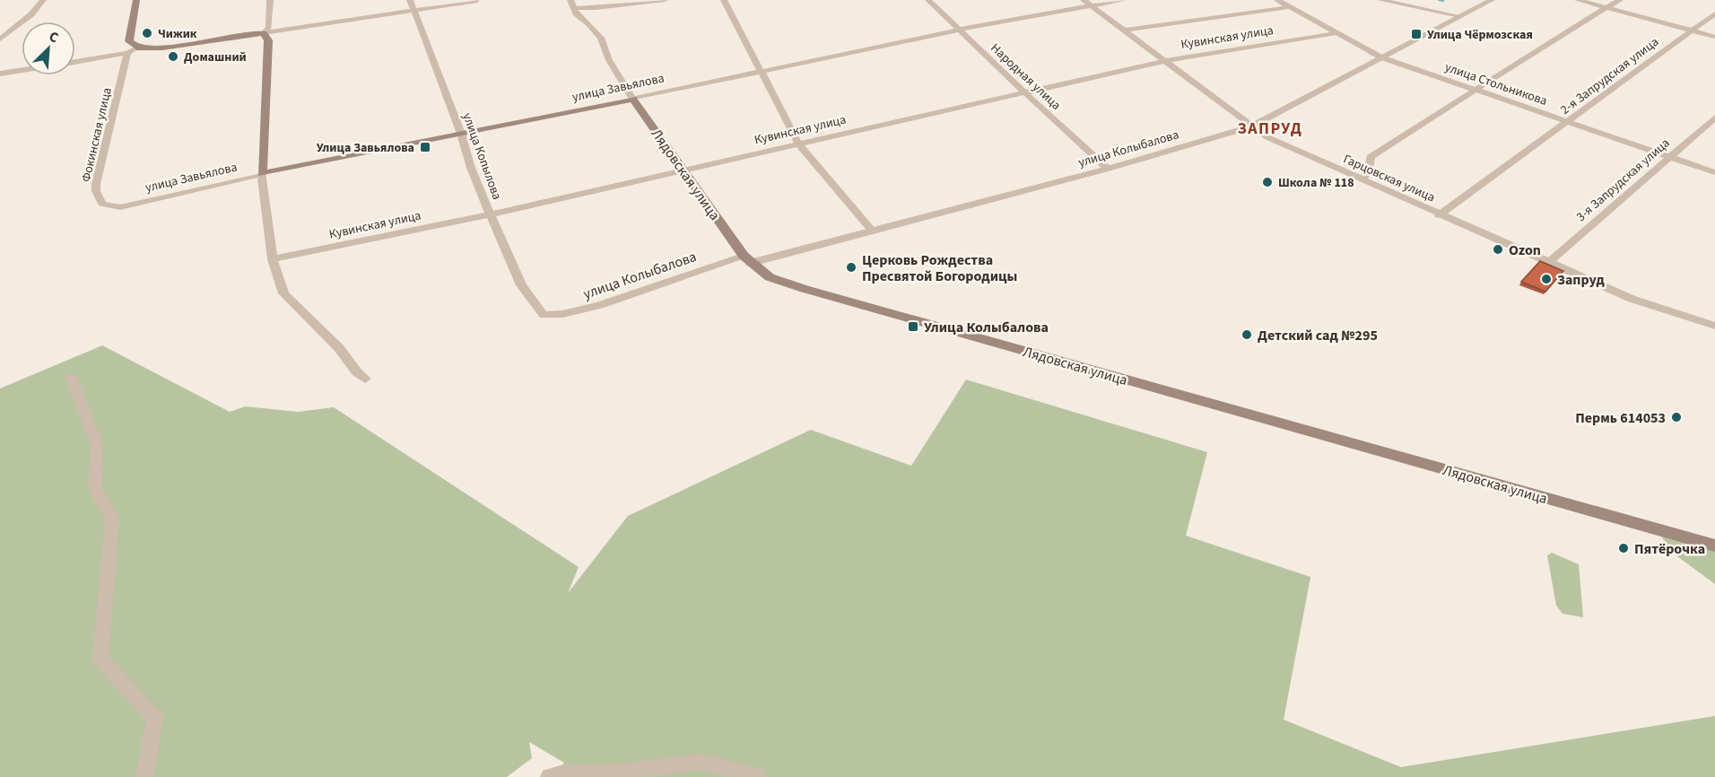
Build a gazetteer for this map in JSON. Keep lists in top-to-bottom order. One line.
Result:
{"streets":{"main road":["улица Завьялова","Лядовская улица"],"street":["Кувинская улица","2-я Запрудская улица","Народная улица","улица Стольникова","Фокинская улица","улица Колыбалова","улица Копылова","Гарцовская улица","3-я Запрудская улица"]},"crossings":[["Кувинская улица","Народная улица"],["Кувинская улица","улица Стольникова"],["Кувинская улица","улица Копылова"],["Кувинская улица","Лядовская улица"],["Кувинская улица","Гарцовская улица"],["2-я Запрудская улица","улица Стольникова"],["2-я Запрудская улица","Гарцовская улица"],["Народная улица","улица Завьялова"],["Народная улица","улица Колыбалова"],["улица Стольникова","улица Колыбалова"],["улица Стольникова","3-я Запрудская улица"],["улица Завьялова","Фокинская улица"],["улица Завьялова","улица Копылова"],["улица Завьялова","Лядовская улица"],["улица Завьялова","Гарцовская улица"],["улица Колыбалова","улица Копылова"],["улица Колыбалова","Лядовская улица"],["улица Колыбалова","Гарцовская улица"],["Гарцовская улица","3-я Запрудская улица"]],"districts":["ЗАПРУД"],"places":{"other":["Чижик","Домашний","Школа № 118","Ozon","Церковь Рождества Пресвятой Богородицы","Запруд","Детский сад №295","Пермь 614053","Пятёрочка"],"transit":["Улица Чёрмозская","Улица Завьялова","Улица Колыбалова"]},"north":"top right"}
